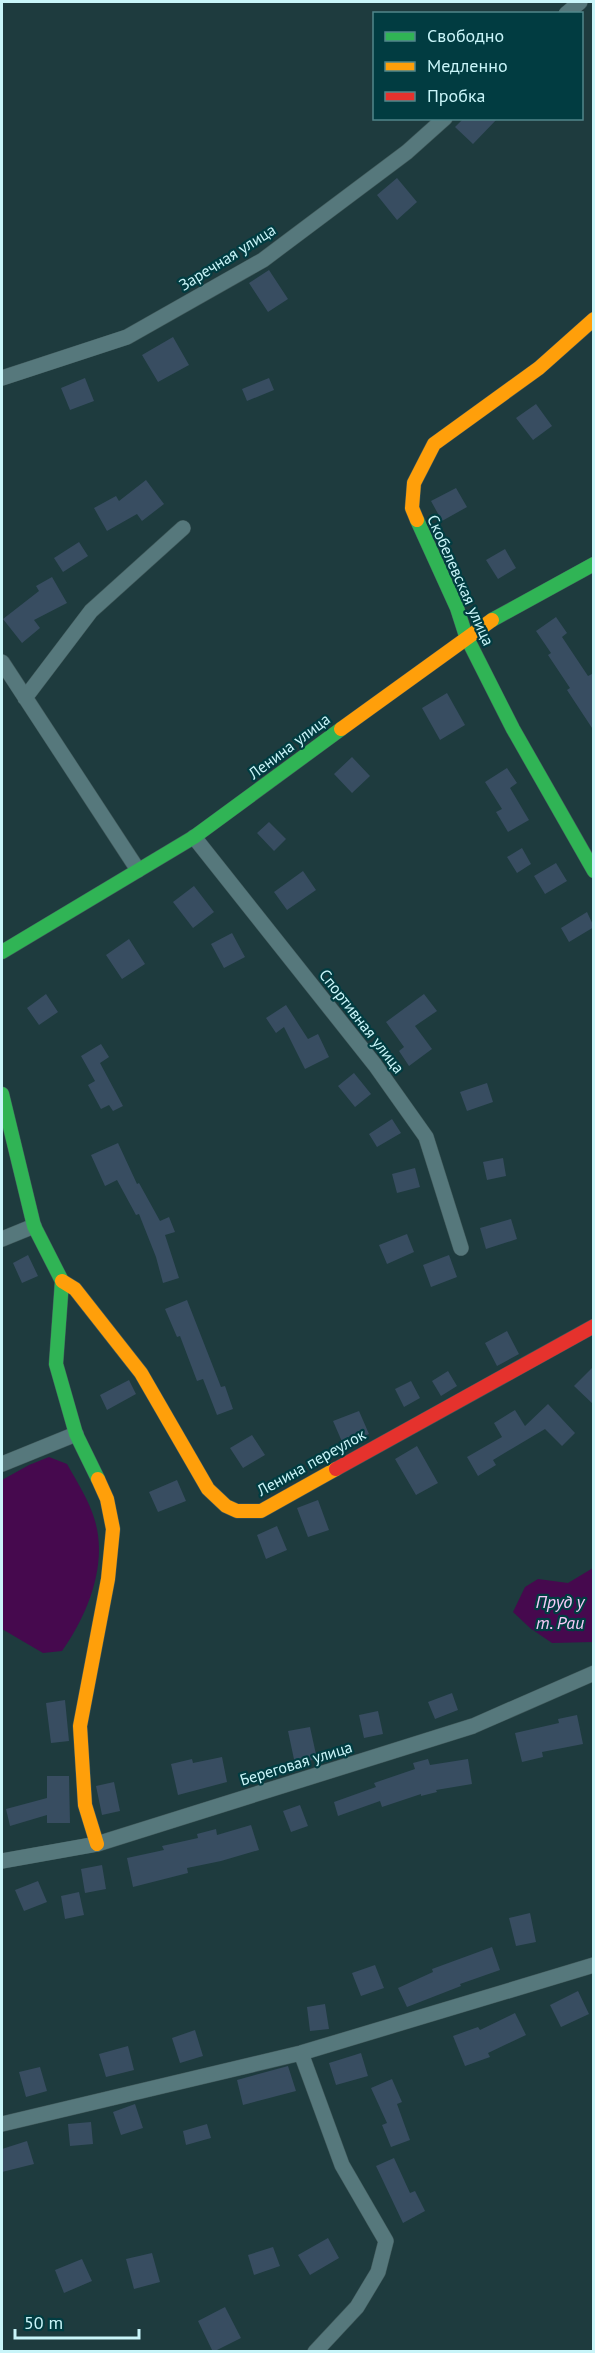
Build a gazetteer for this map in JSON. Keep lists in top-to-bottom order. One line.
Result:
{"streets":{"street":["Заречная улица","Скобелевская улица","Ленина улица","Спортивная улица","Ленина переулок","Береговая улица"]},"crossings":[["Скобелевская улица","Ленина улица"],["Ленина улица","Спортивная улица"]],"water":["Пруд у т. Раи"],"legend":["Свободно","Медленно","Пробка"],"scale_bar":"50 m"}
